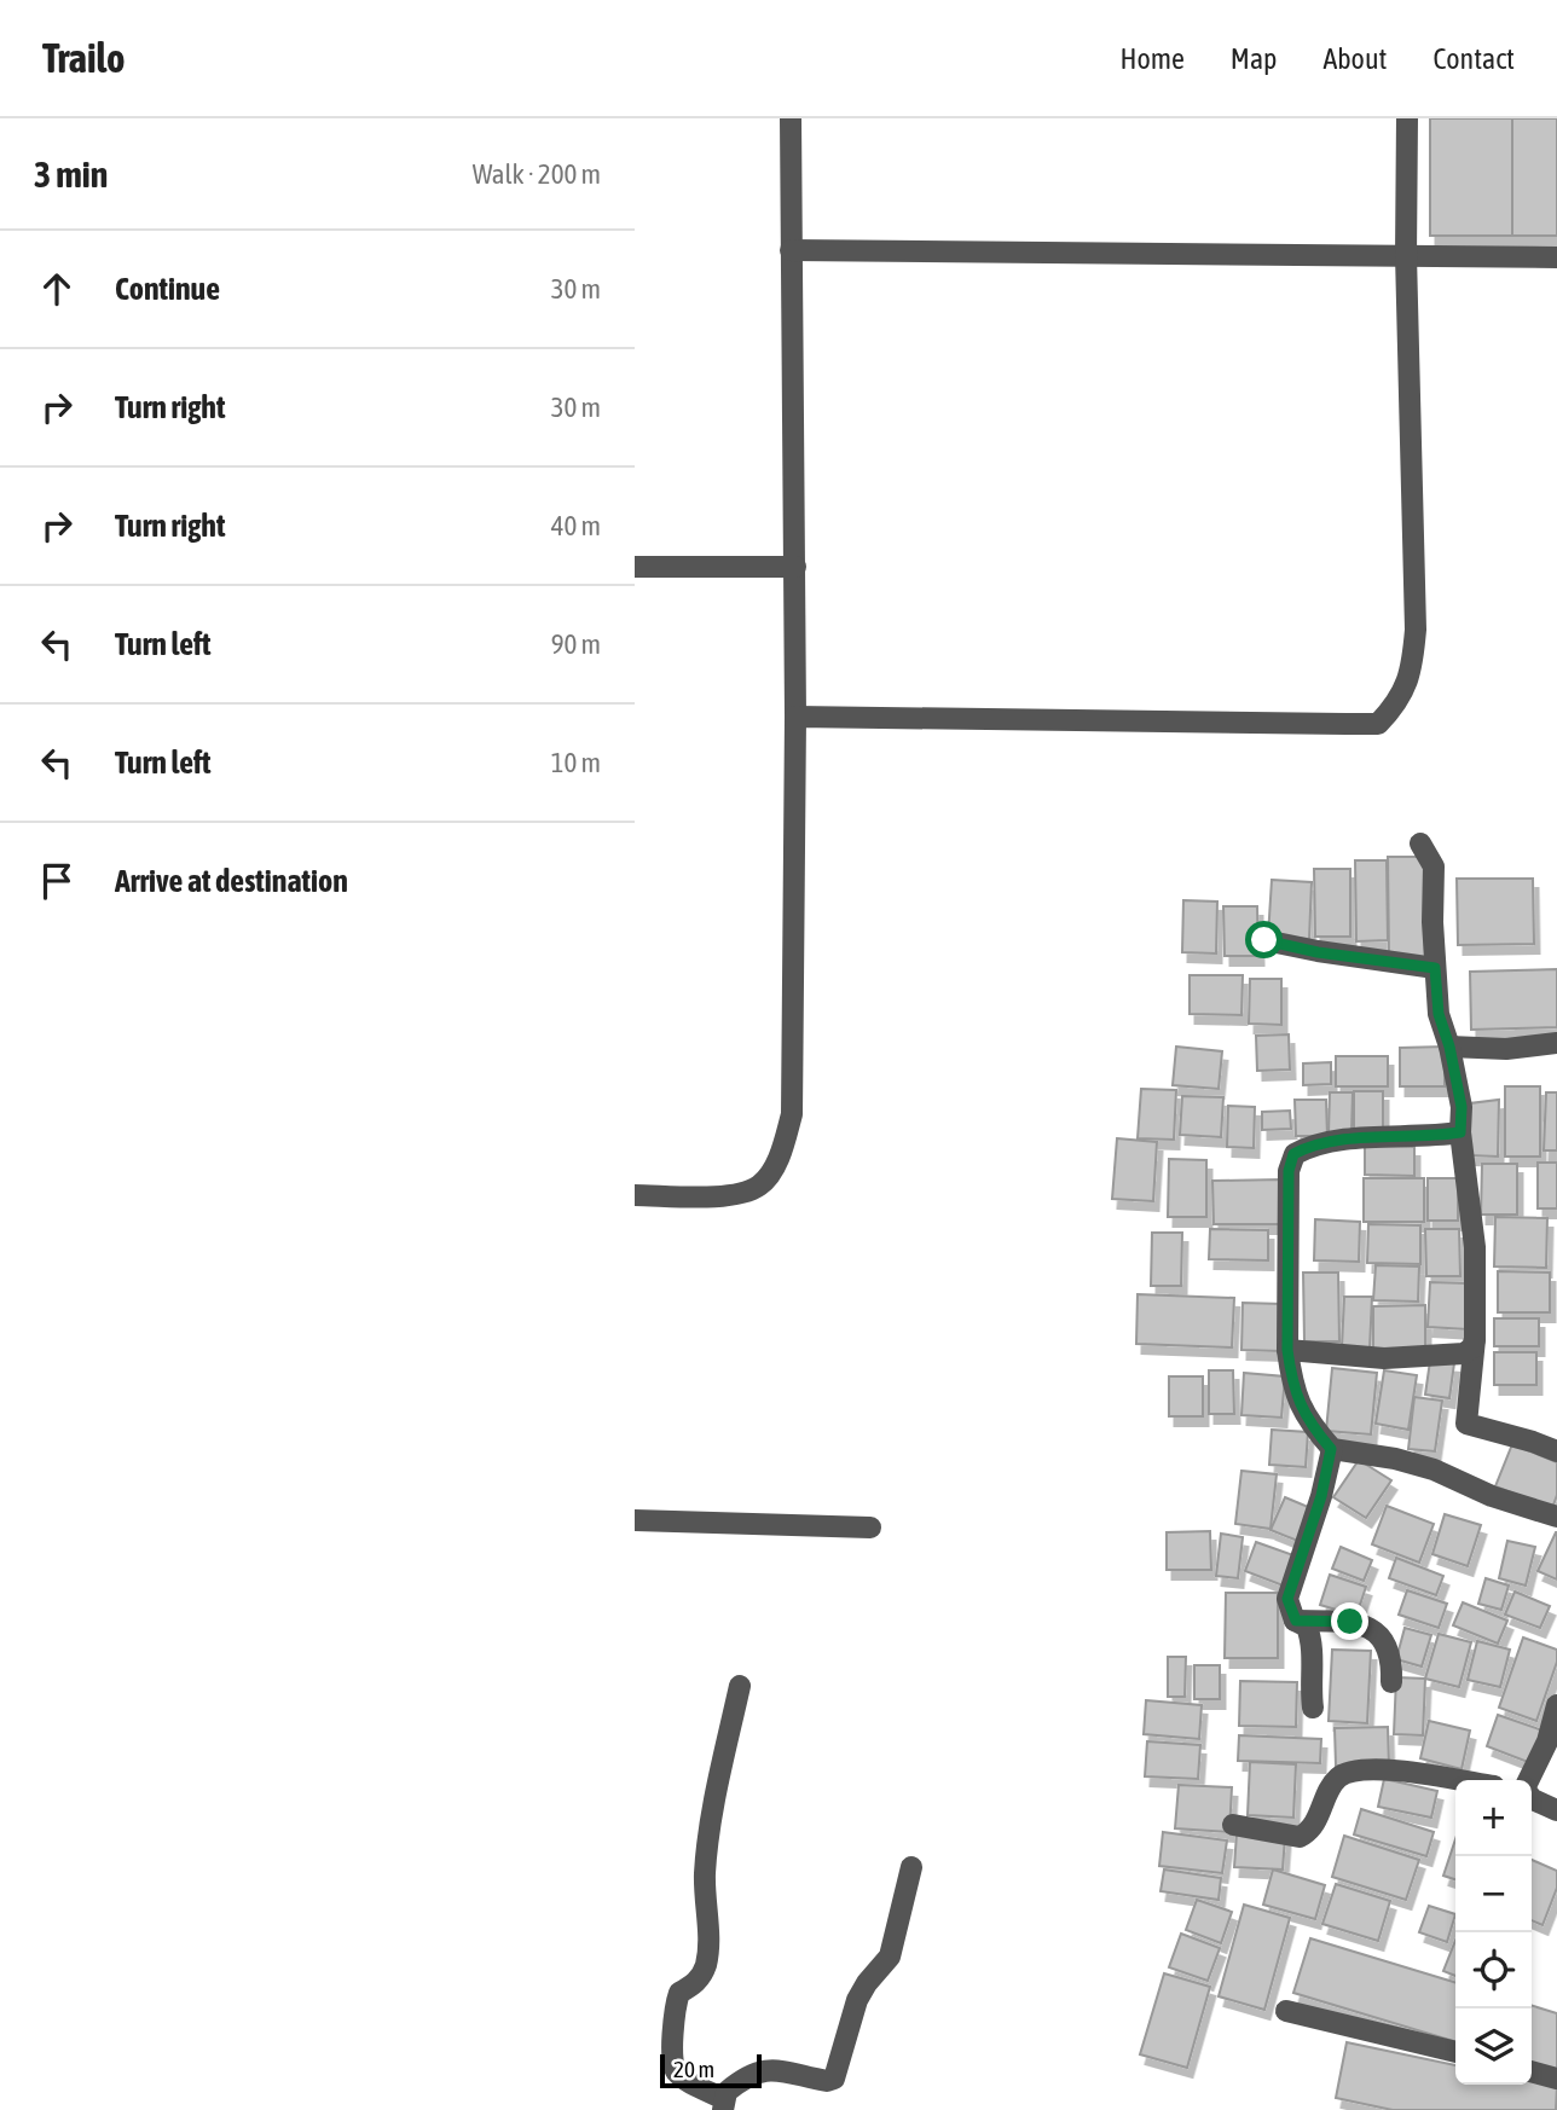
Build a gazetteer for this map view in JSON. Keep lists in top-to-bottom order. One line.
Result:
{"scale_bar":"20 m","page":{"header":"Trailo","nav":["Home","Map","About","Contact"],"heading":["3 min","Walk · 200 m"],"list":[["Continue","30 m"],["Turn right","30 m"],["Turn right","40 m"],["Turn left","90 m"],["Turn left","10 m"],"Arrive at destination"],"map_buttons":["+","−"],"scale":"20 m"}}
